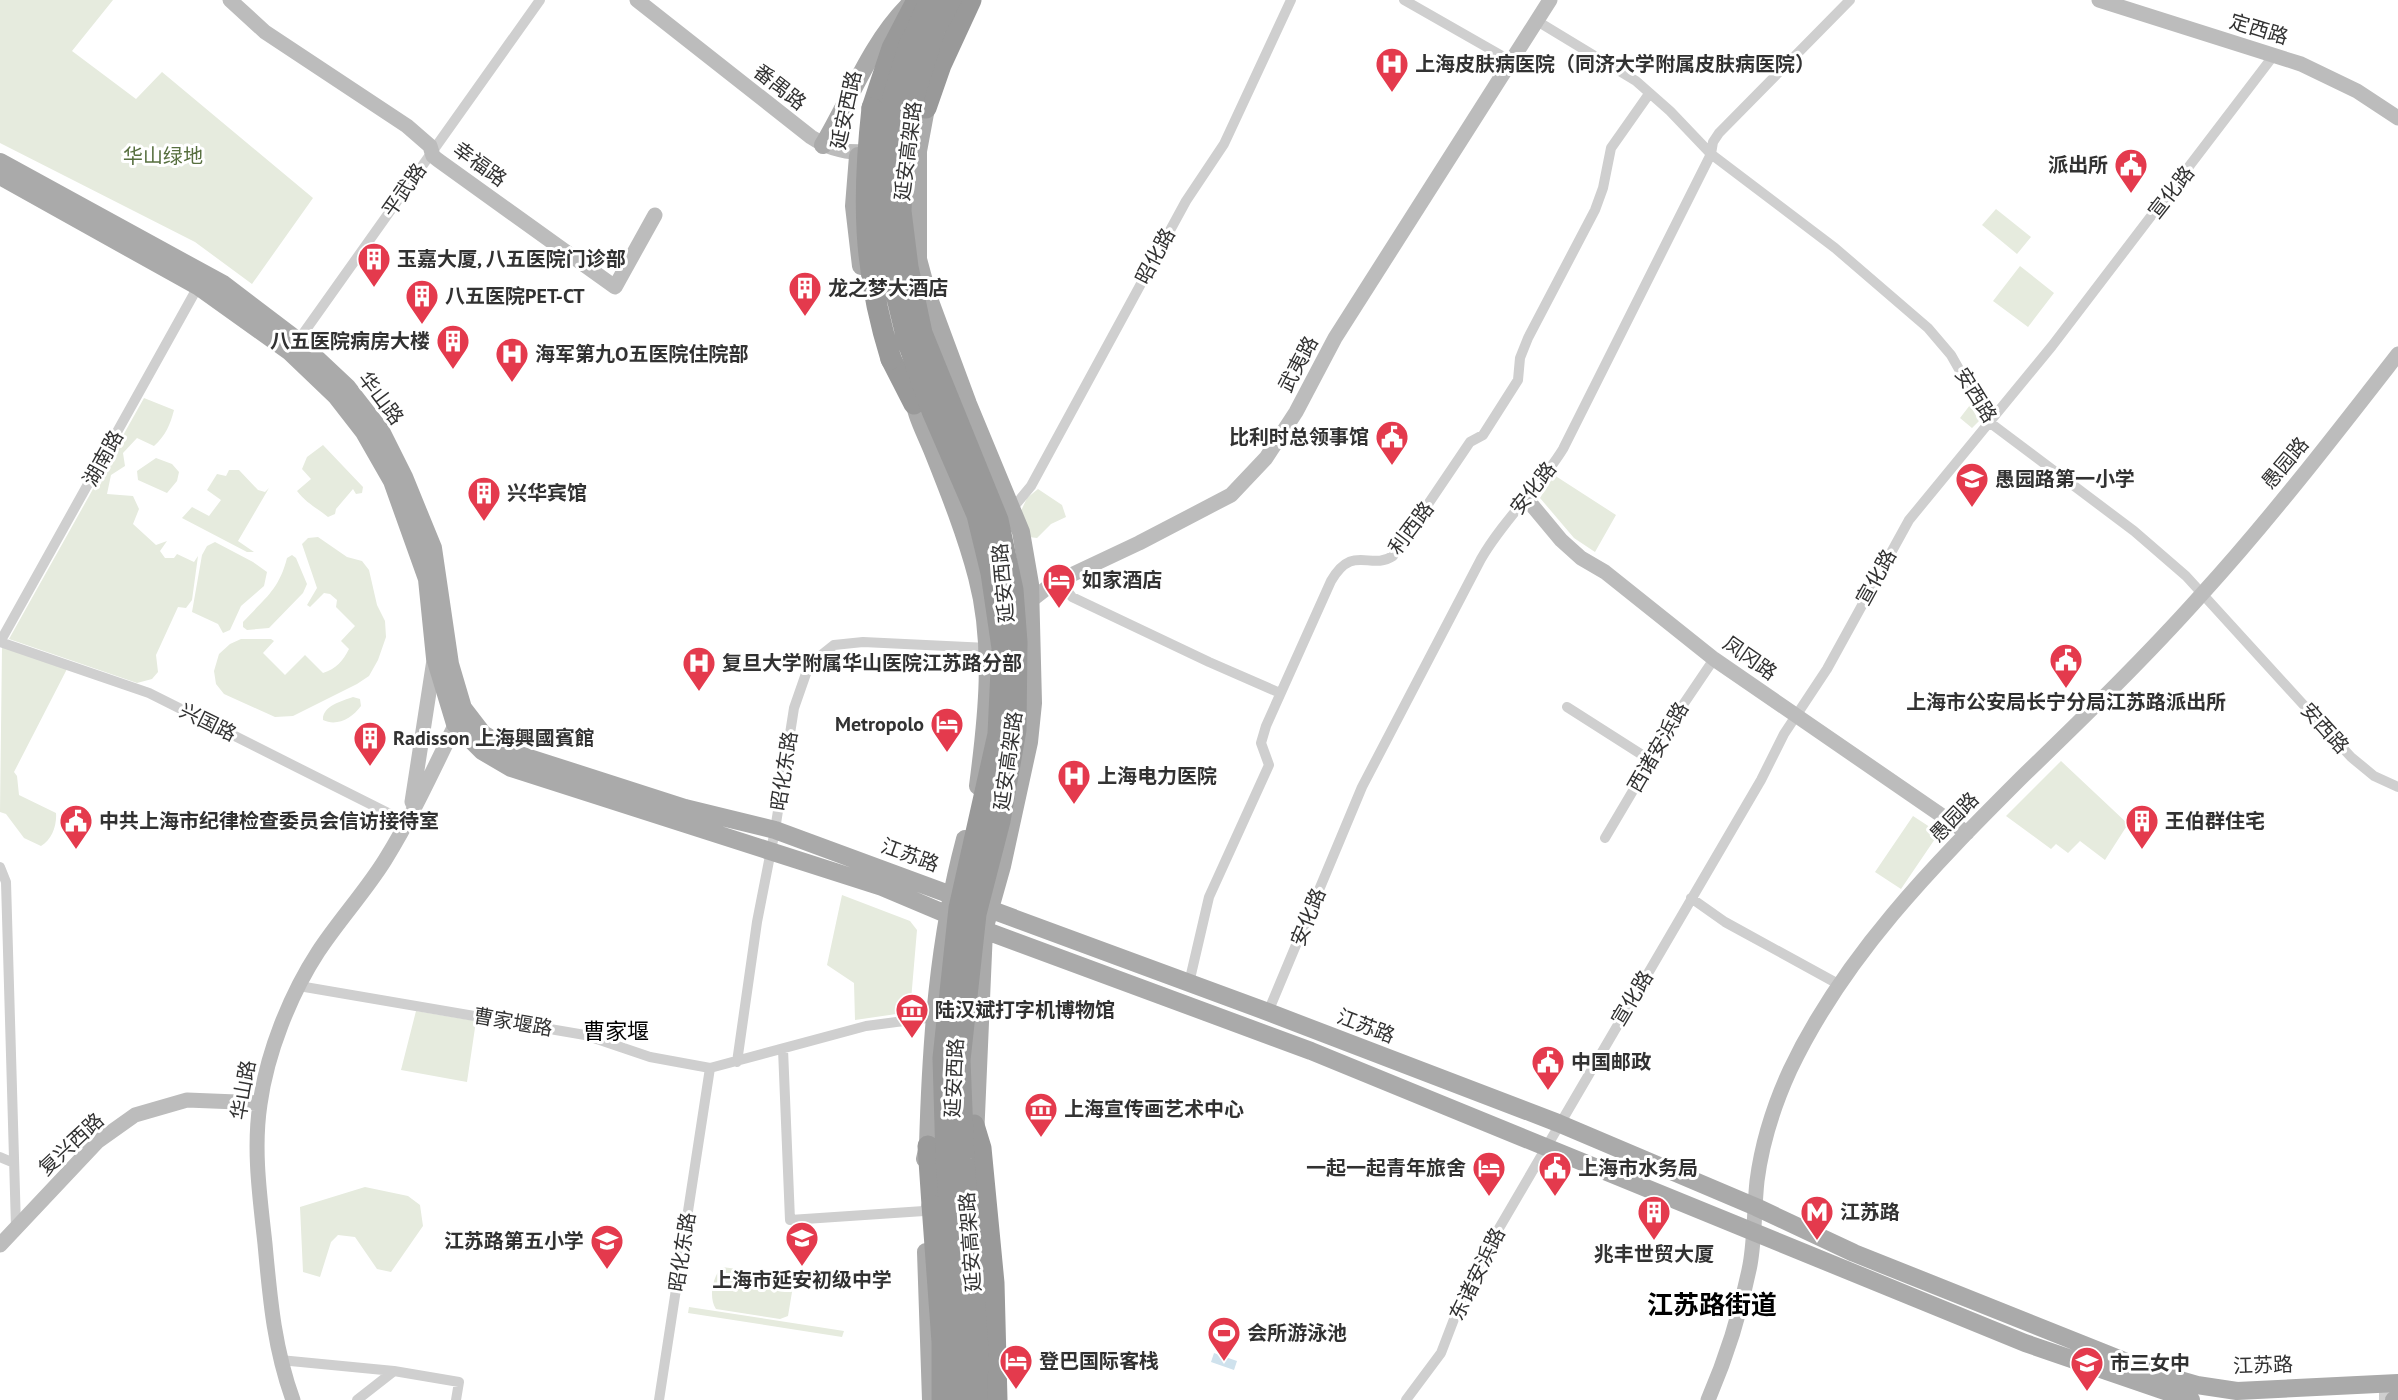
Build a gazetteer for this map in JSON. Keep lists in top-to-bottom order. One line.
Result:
{"streets":{"highway":["延安高架路"],"main road":["延安西路","华山路","江苏路"],"street":["定西路","番禺路","幸福路","平武路","宣化路","昭化路","武夷路","安西路","湖南路","愚园路","安化路","利西路","凤冈路","兴国路","西诸安浜路","昭化东路","曹家堰路","复兴西路","东诸安浜路"]},"crossings":[["定西路","宣化路"],["番禺路","延安西路"],["延安西路","延安高架路"],["延安西路","昭化路"],["延安西路","武夷路"],["延安西路","昭化东路"],["延安西路","江苏路"],["延安西路","曹家堰路"],["幸福路","平武路"],["平武路","华山路"],["宣化路","安西路"],["宣化路","凤冈路"],["宣化路","江苏路"],["宣化路","东诸安浜路"],["武夷路","安西路"],["武夷路","昭化东路"],["安西路","愚园路"],["安西路","安化路"],["安西路","利西路"],["华山路","湖南路"],["华山路","兴国路"],["华山路","江苏路"],["华山路","曹家堰路"],["华山路","复兴西路"],["湖南路","兴国路"],["愚园路","凤冈路"],["愚园路","江苏路"],["安化路","凤冈路"],["安化路","江苏路"],["利西路","江苏路"],["凤冈路","西诸安浜路"],["昭化东路","江苏路"],["昭化东路","曹家堰路"],["江苏路","东诸安浜路"]],"districts":["曹家堰","江苏路街道"],"parks":["华山绿地"],"places":{"hospital":["上海皮肤病医院（同济大学附属皮肤病医院）","海军第九O五医院住院部","复旦大学附属华山医院江苏路分部","上海电力医院"],"public building":["派出所","比利时总领事馆","上海市公安局长宁分局江苏路派出所","中共上海市纪律检查委员会信访接待室","中国邮政","上海市水务局"],"building":["玉嘉大厦, 八五医院门诊部","龙之梦大酒店","八五医院PET-CT","八五医院病房大楼","兴华宾馆","Radisson 上海興國賓館","王伯群住宅","兆丰世贸大厦"],"school or university":["愚园路第一小学","上海市延安初级中学","江苏路第五小学","市三女中"],"hotel":["如家酒店","Metropolo","一起一起青年旅舍","登巴国际客栈"],"museum":["陆汉斌打字机博物馆","上海宣传画艺术中心"],"metro station":["江苏路"],"sports":["会所游泳池"]}}
